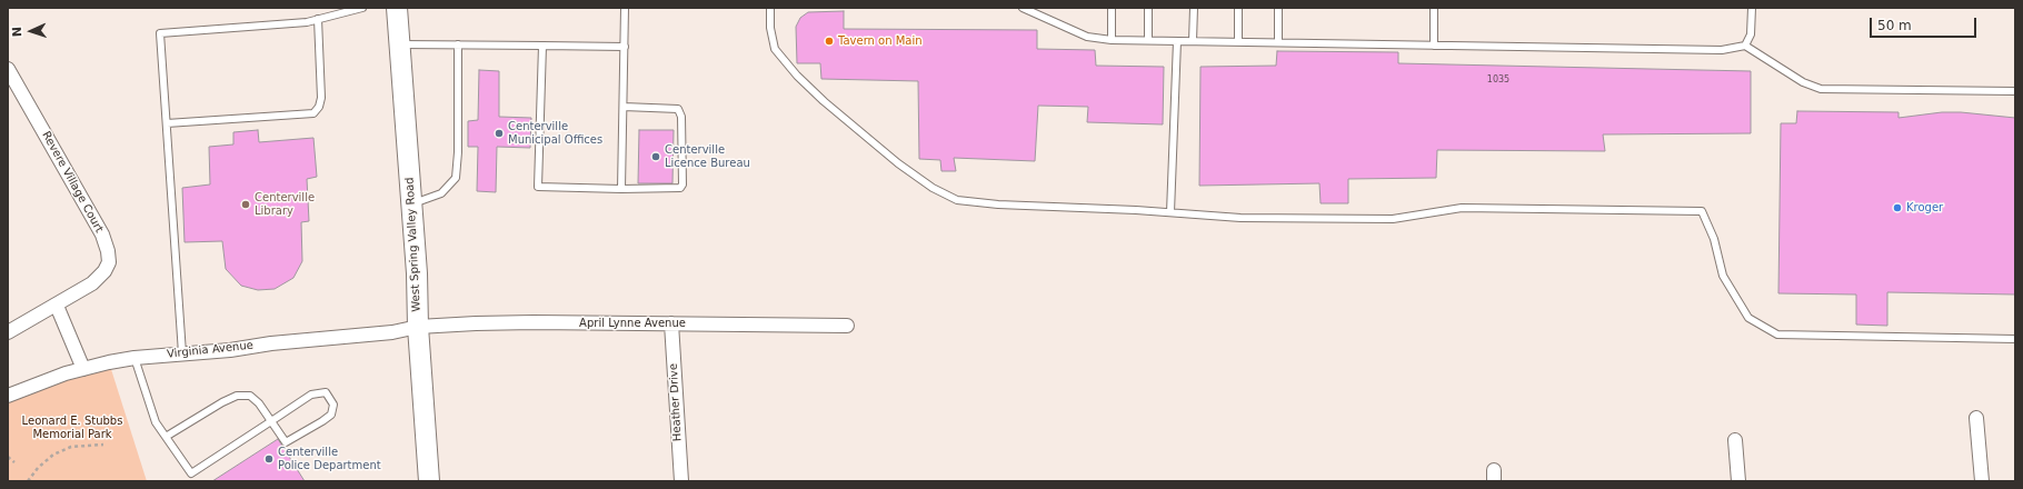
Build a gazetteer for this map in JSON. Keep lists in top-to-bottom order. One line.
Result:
{"streets":{"street":["Revere Village Court","West Spring Valley Road","April Lynne Avenue","Virginia Avenue","Heather Drive"]},"crossings":[["West Spring Valley Road","April Lynne Avenue"],["West Spring Valley Road","Virginia Avenue"],["April Lynne Avenue","Virginia Avenue"],["April Lynne Avenue","Heather Drive"]],"parks":["Leonard E. Stubbs Memorial Park"],"places":["Tavern on Main","Centerville Municipal Offices","Centerville Licence Bureau","Centerville Library","Kroger","Centerville Police Department"],"house_numbers":["1035"],"scale_bar":"50 m","north":"left"}
